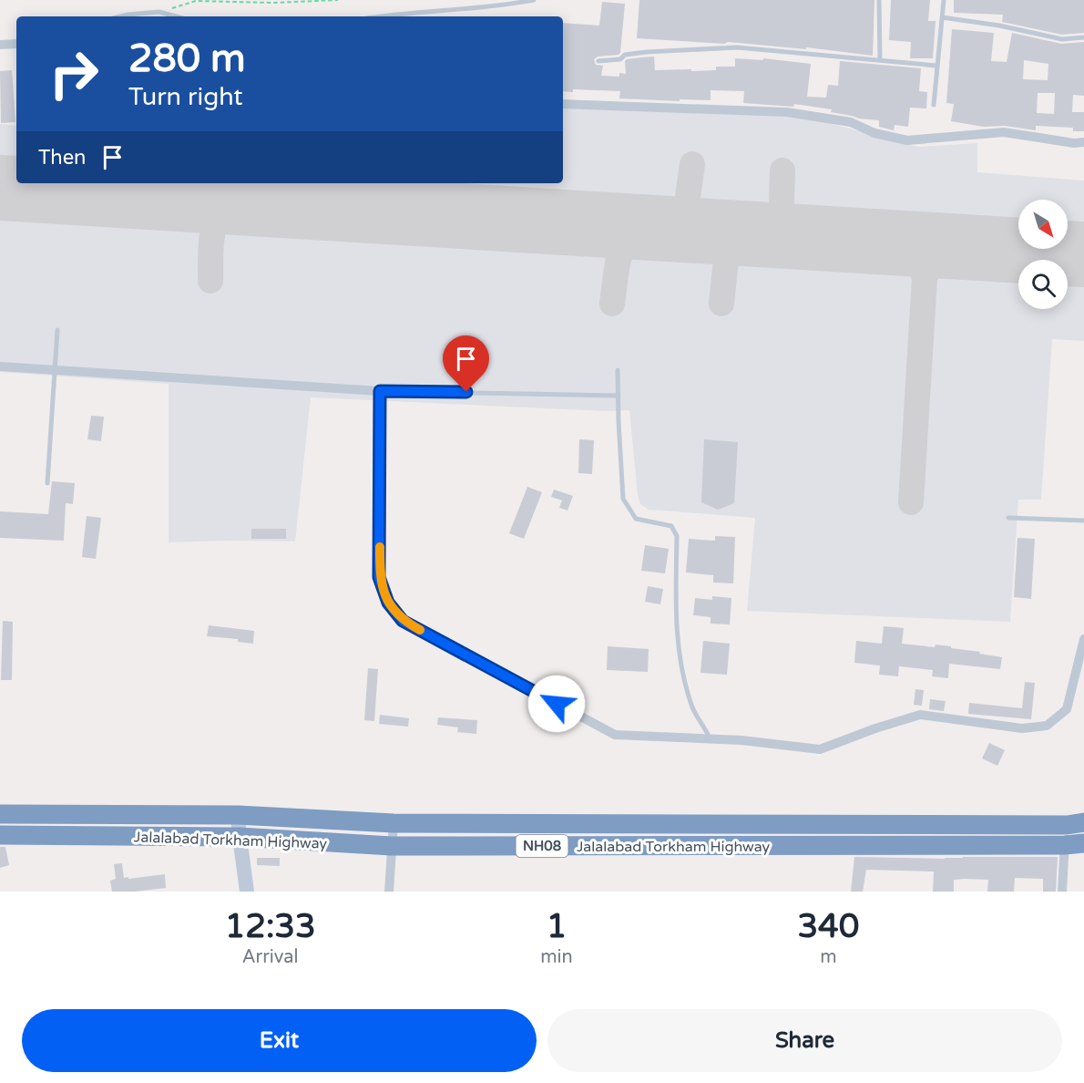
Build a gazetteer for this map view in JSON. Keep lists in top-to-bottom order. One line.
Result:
{"streets":{"highway":["Jalalabad Torkham Highway","NH08"]},"north":"bottom right","page":{"turn":["280 m","Turn right"],"then":"Then","eta":["12:33","Arrival","1","min","340","m"],"buttons":["Exit","Share"]}}
